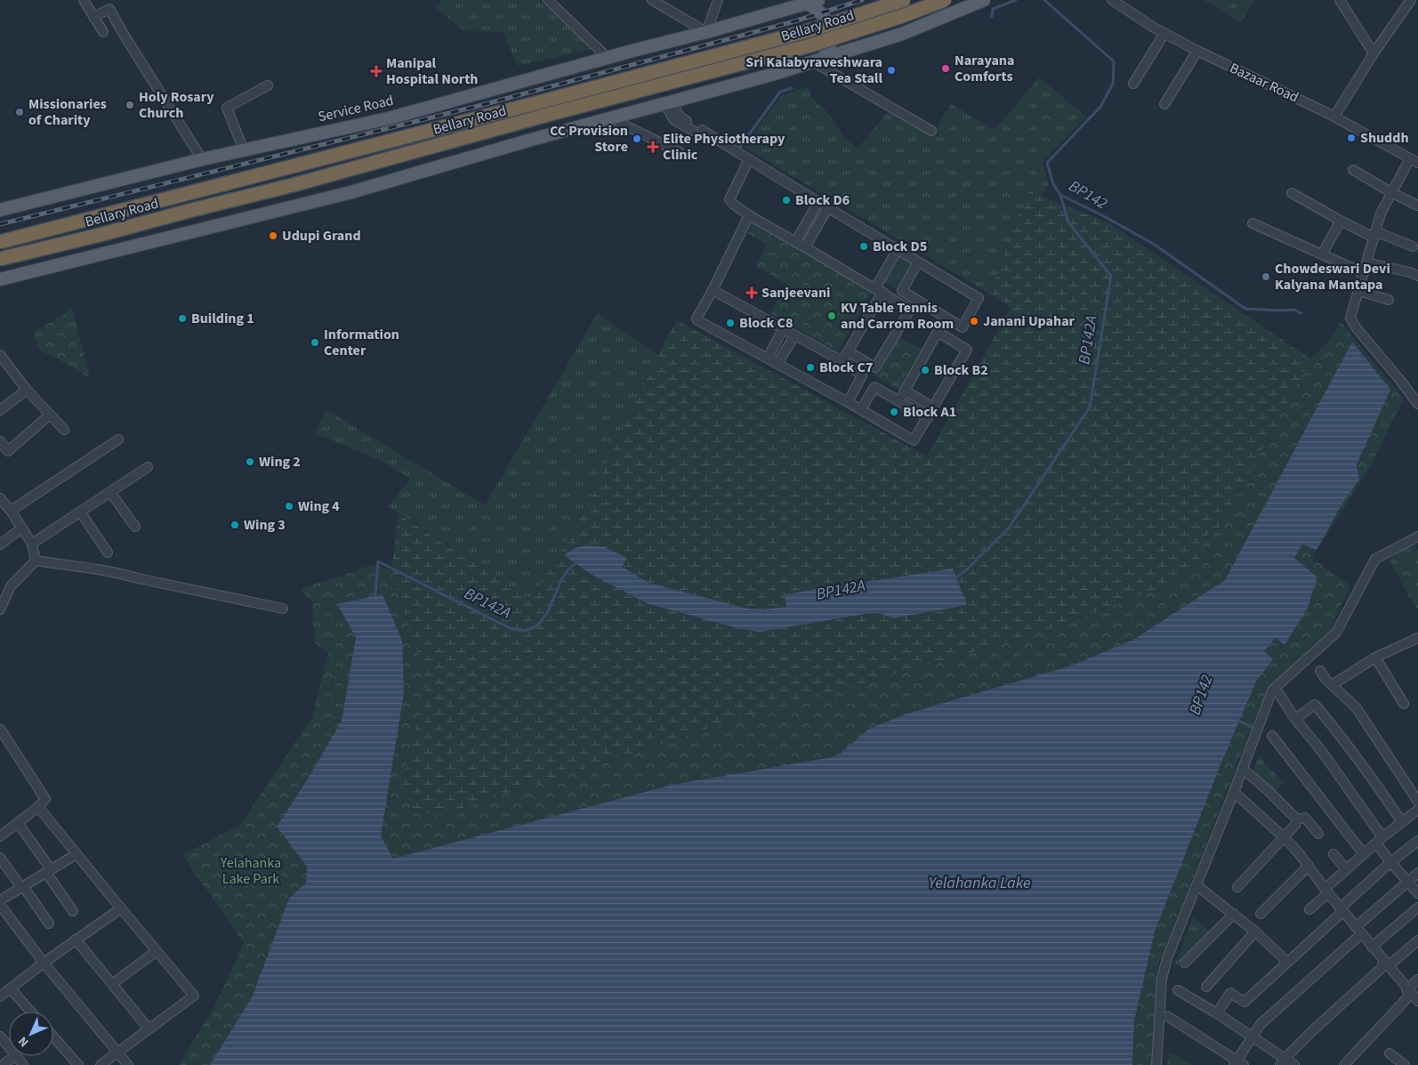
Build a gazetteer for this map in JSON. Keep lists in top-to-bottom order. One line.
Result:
{"streets":{"highway":["Bellary Road"],"main road":["Service Road"],"street":["Bazaar Road"]},"water":["BP142","BP142A","Yelahanka Lake"],"parks":["Yelahanka Lake Park"],"places":{"other":["Narayana Comforts","Sri Kalabyraveshwara Tea Stall","Holy Rosary Church","Missionaries of Charity","Shuddh","CC Provision Store","Block D6","Udupi Grand","Block D5","Chowdeswari Devi Kalyana Mantapa","KV Table Tennis and Carrom Room","Building 1","Janani Upahar","Block C8","Information Center","Block C7","Block B2","Block A1","Wing 2","Wing 4","Wing 3"],"health":["Manipal Hospital North","Elite Physiotherapy Clinic","Sanjeevani"]},"north":"bottom left"}
